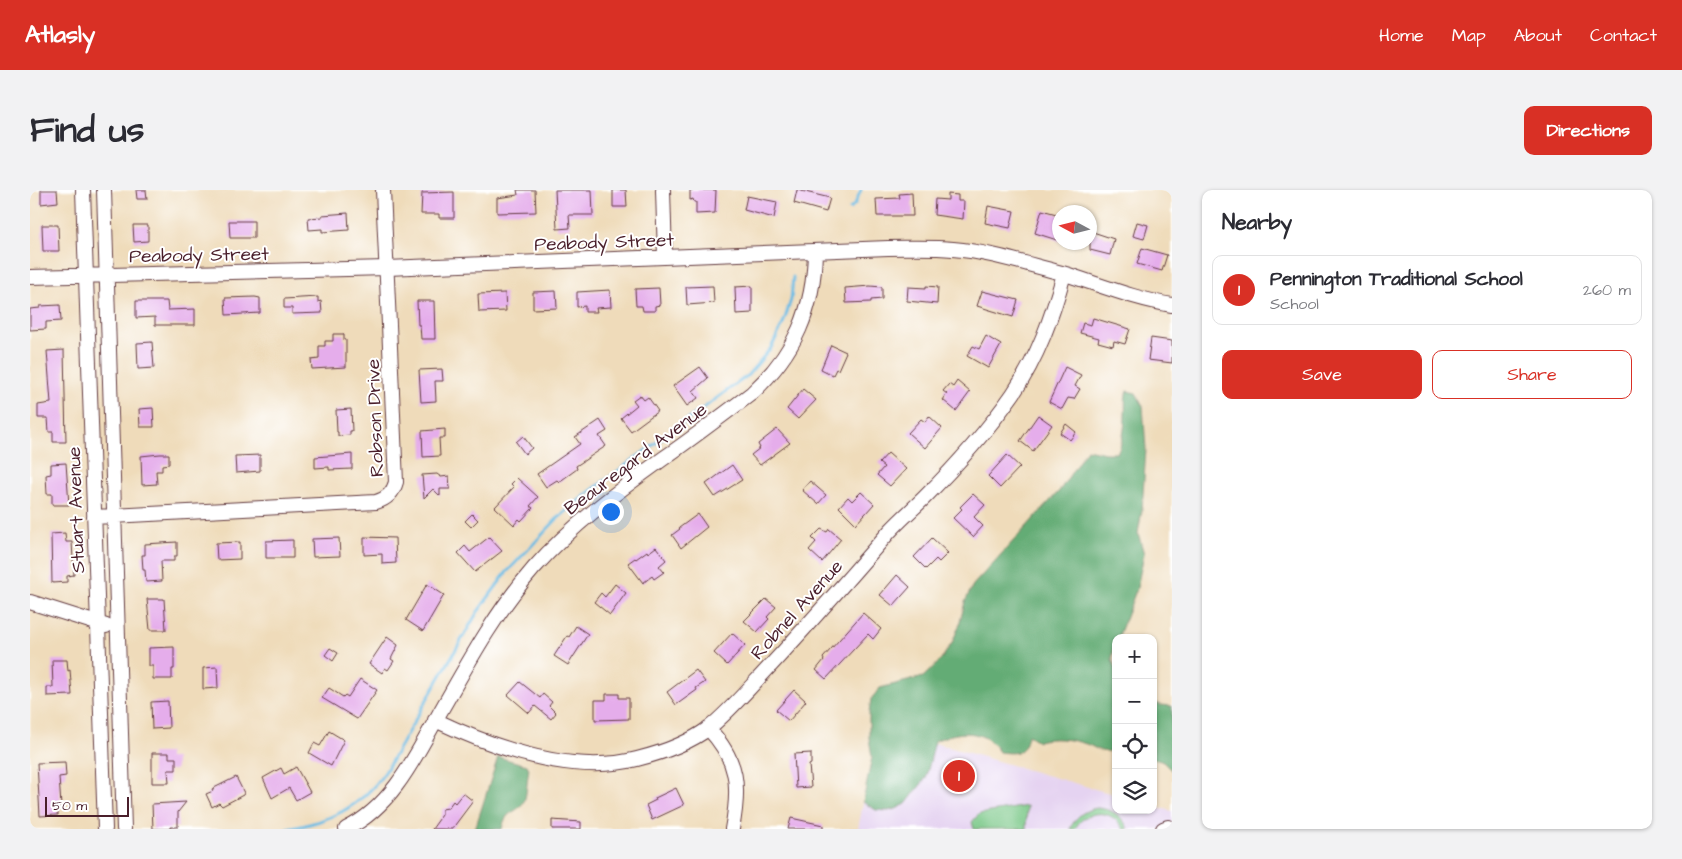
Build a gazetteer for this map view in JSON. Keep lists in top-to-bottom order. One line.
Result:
{"streets":{"street":["Peabody Street","Robson Drive","Beauregard Avenue","Stuart Avenue","Robnel Avenue"]},"crossings":[["Peabody Street","Robson Drive"],["Peabody Street","Beauregard Avenue"],["Peabody Street","Stuart Avenue"],["Peabody Street","Robnel Avenue"],["Robson Drive","Stuart Avenue"],["Beauregard Avenue","Robnel Avenue"]],"scale_bar":"50 m","north":"left","page":{"header":"Atlasly","nav":["Home","Map","About","Contact"],"title":"Find us","buttons":["Directions",["Save","Share"]],"heading":"Nearby","list":[{"mark":"1","name":"Pennington Traditional School","note":"School","value":"260 m"}],"map_buttons":["+","−"],"pins":"1","scale":"50 m"}}
